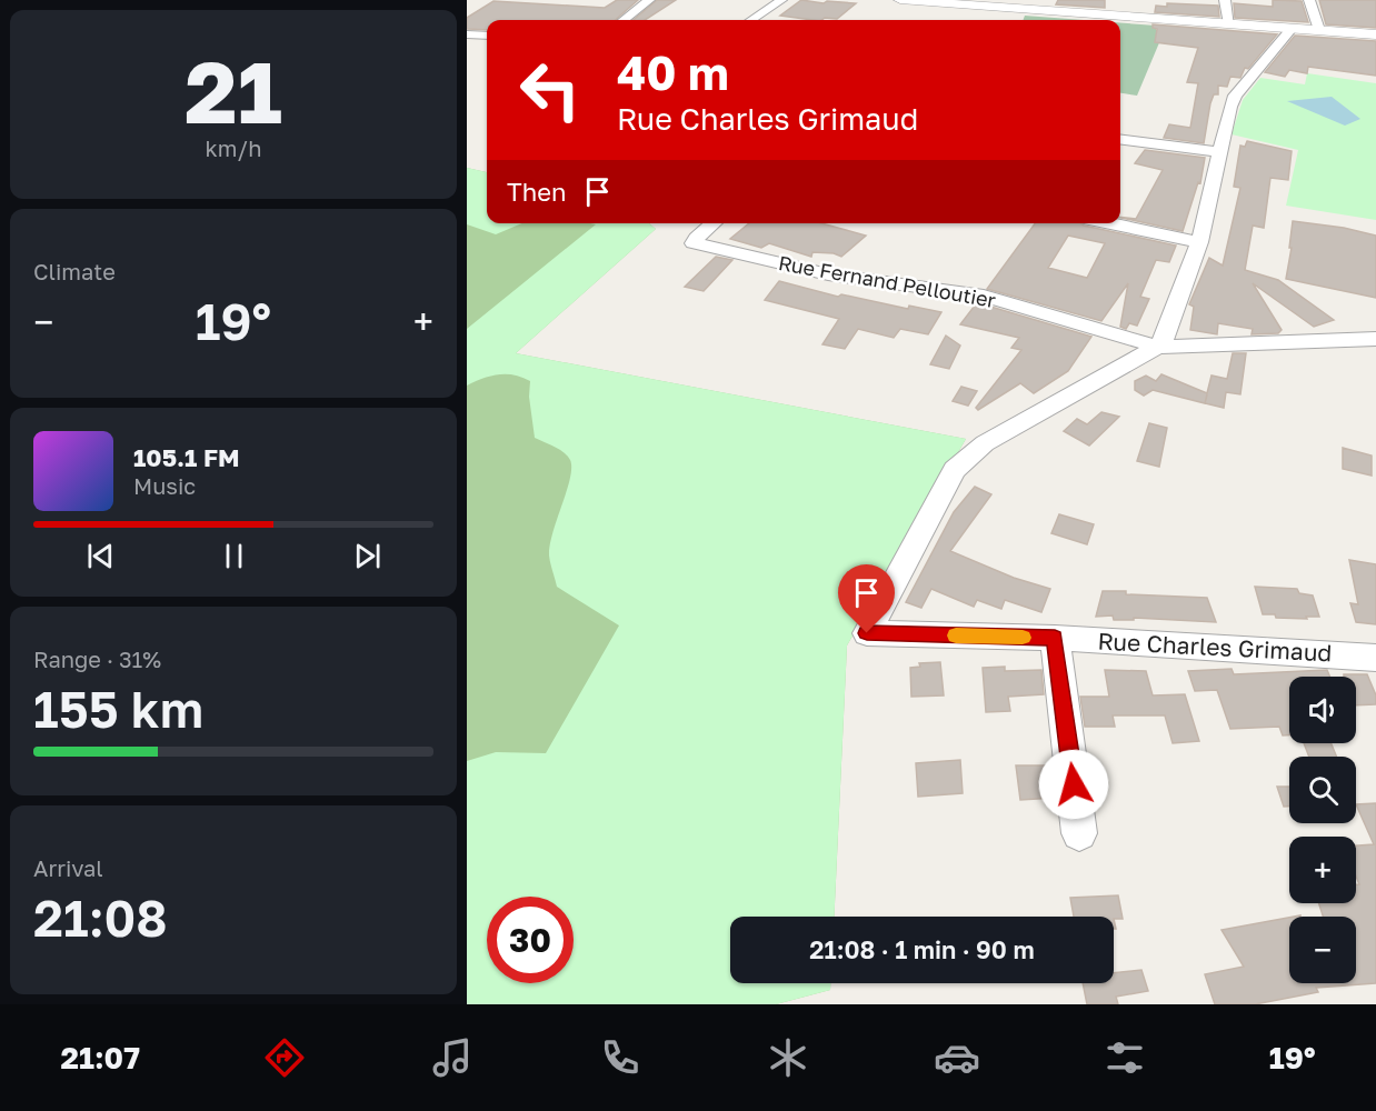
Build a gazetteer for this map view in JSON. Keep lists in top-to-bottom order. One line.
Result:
{"streets":{"street":["Rue Fernand Pelloutier","Rue Charles Grimaud"]},"crossings":[["Rue Fernand Pelloutier","Rue Charles Grimaud"]],"page":{"tile":[["21","km/h"],"Climate",["Range · 31%","155 km"],["Arrival","21:08"]],"turn":["40 m","Rue Charles Grimaud"],"then":"Then","heat":["−","19°","+"],"song":["105.1 FM","Music"],"map_buttons":["+","−"],"limit":"30","trip":"21:08 · 1 min · 90 m","tabs":["21:07","19°"]}}
